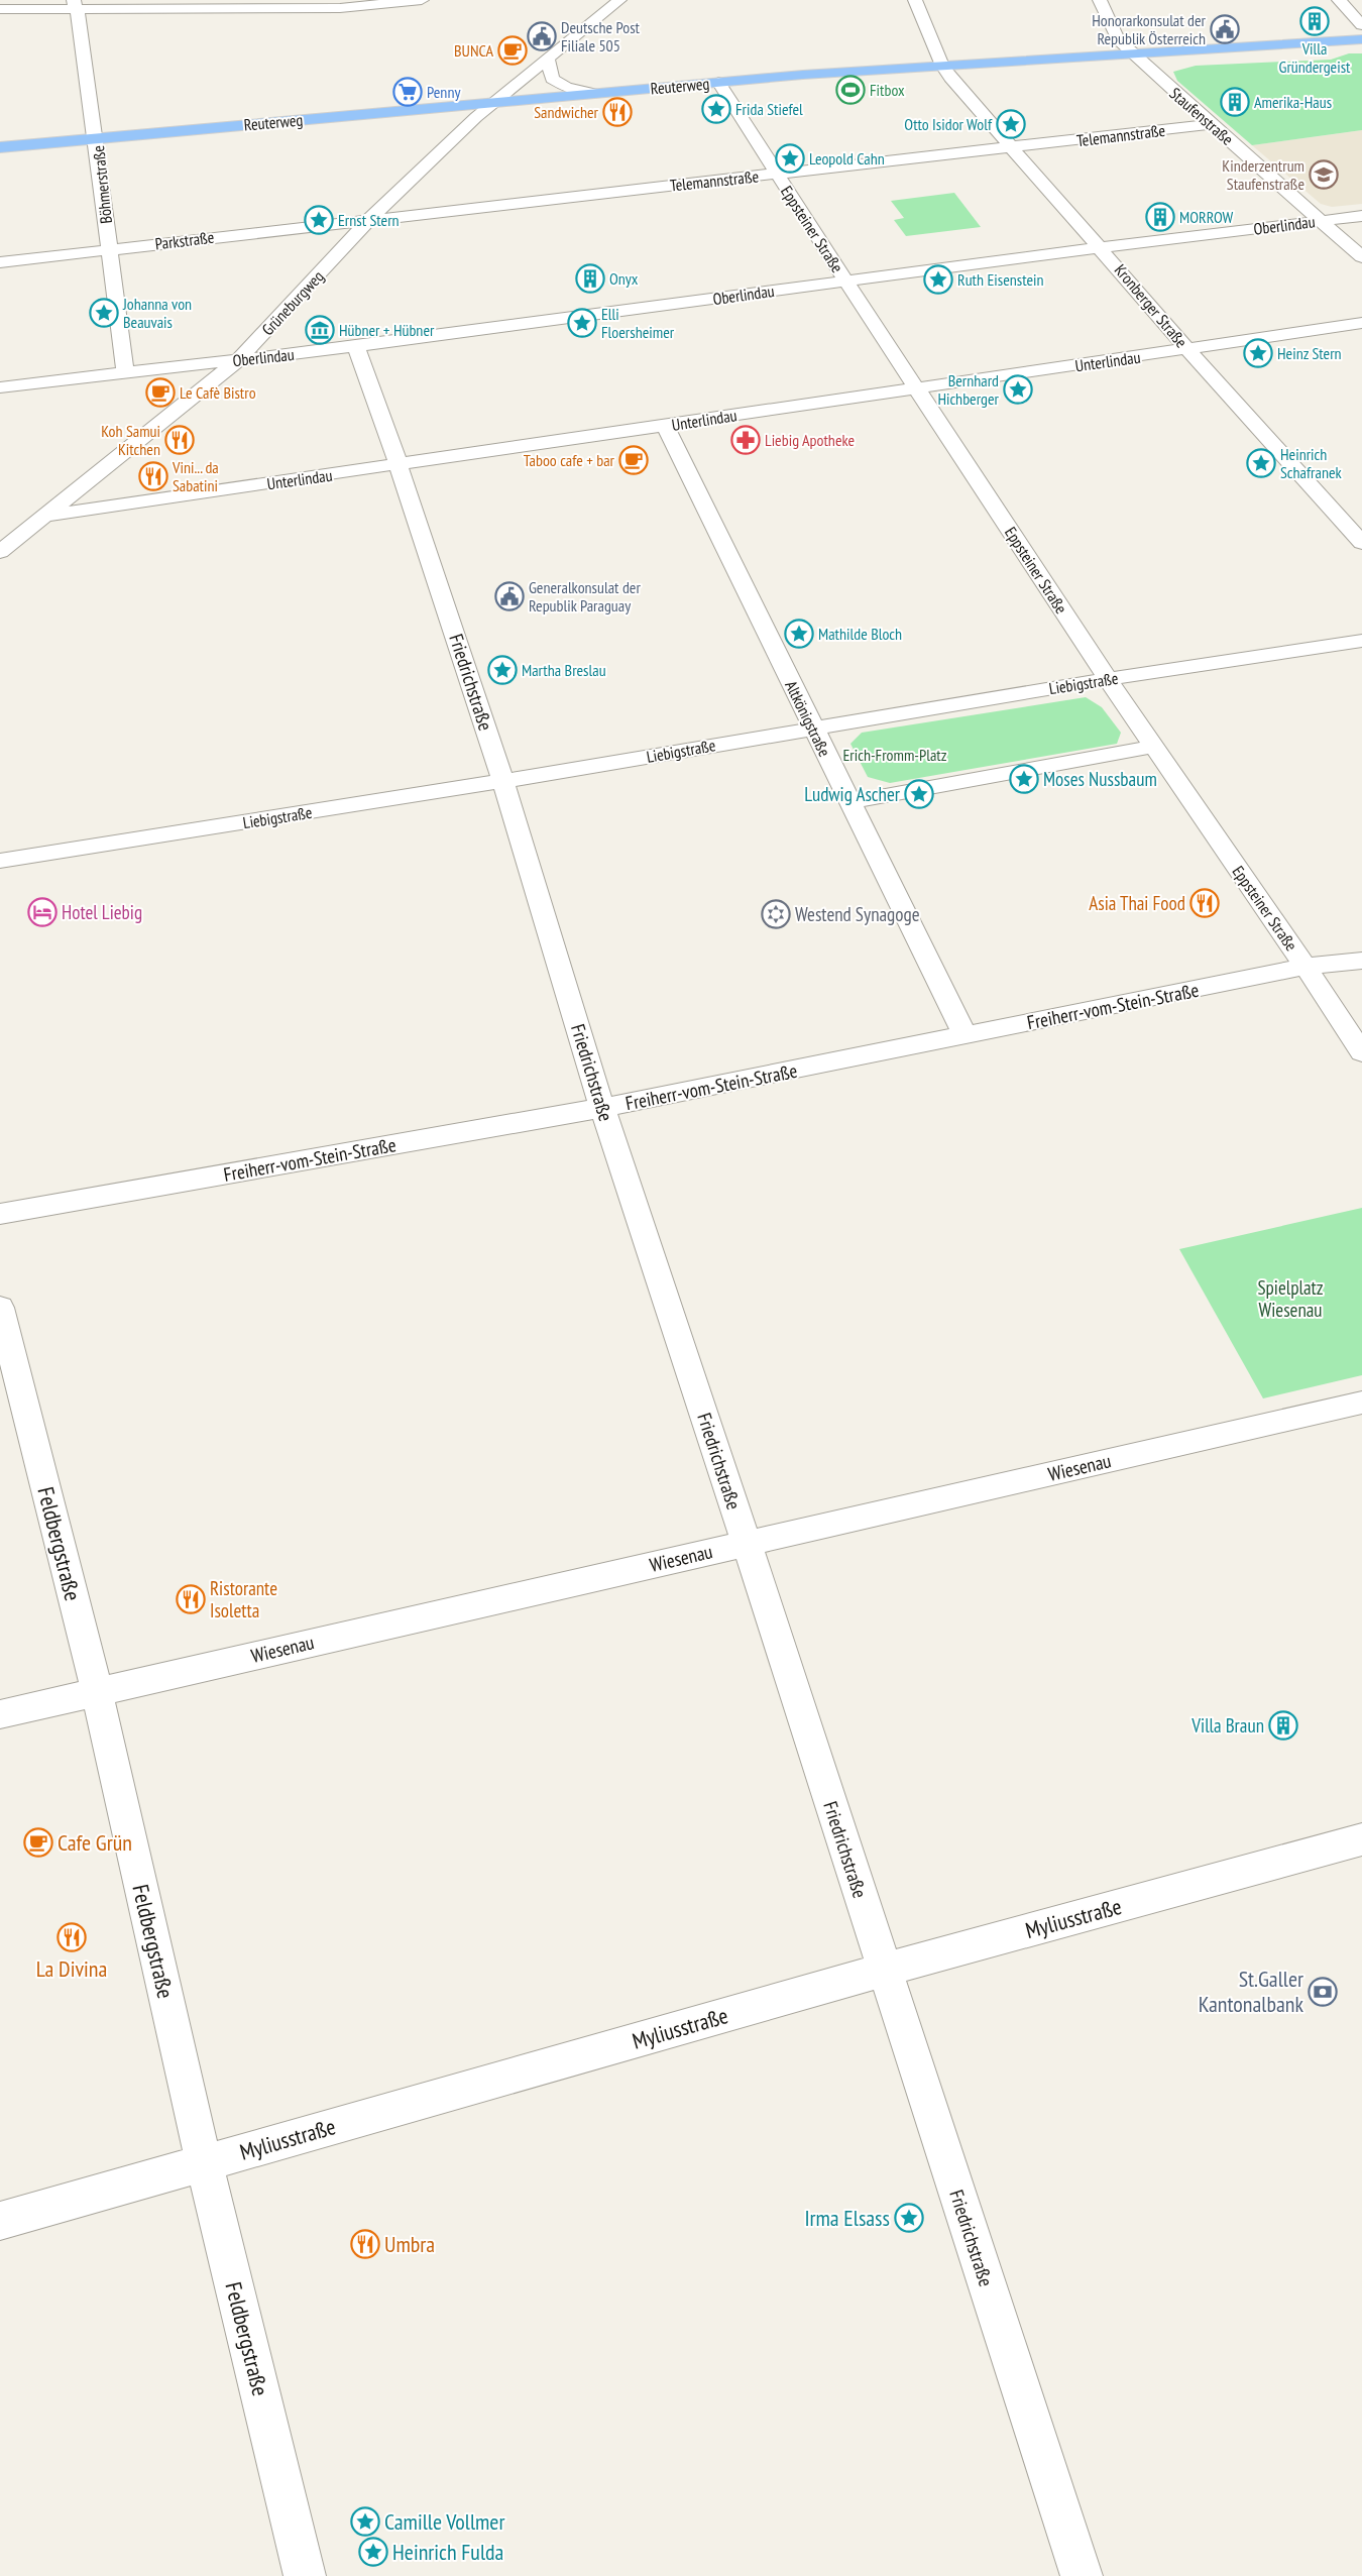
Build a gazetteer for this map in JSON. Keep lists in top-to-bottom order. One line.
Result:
{"streets":{"main road":["Reuterweg"],"street":["Staufenstraße","Telemannstraße","Böhmerstraße","Oberlindau","Eppsteiner Straße","Parkstraße","Grüneburgweg","Kronberger Straße","Unterlindau","Friedrichstraße","Liebigstraße","Altkönigstraße","Freiherr-vom-Stein-Straße","Wiesenau","Feldbergstraße","Myliusstraße"]},"crossings":[["Reuterweg","Staufenstraße"],["Reuterweg","Böhmerstraße"],["Reuterweg","Eppsteiner Straße"],["Reuterweg","Grüneburgweg"],["Reuterweg","Kronberger Straße"],["Staufenstraße","Telemannstraße"],["Staufenstraße","Oberlindau"],["Telemannstraße","Eppsteiner Straße"],["Telemannstraße","Parkstraße"],["Telemannstraße","Grüneburgweg"],["Telemannstraße","Kronberger Straße"],["Böhmerstraße","Oberlindau"],["Böhmerstraße","Parkstraße"],["Oberlindau","Eppsteiner Straße"],["Oberlindau","Grüneburgweg"],["Oberlindau","Kronberger Straße"],["Oberlindau","Friedrichstraße"],["Eppsteiner Straße","Unterlindau"],["Eppsteiner Straße","Liebigstraße"],["Eppsteiner Straße","Freiherr-vom-Stein-Straße"],["Parkstraße","Grüneburgweg"],["Grüneburgweg","Unterlindau"],["Kronberger Straße","Unterlindau"],["Unterlindau","Friedrichstraße"],["Unterlindau","Altkönigstraße"],["Friedrichstraße","Liebigstraße"],["Friedrichstraße","Freiherr-vom-Stein-Straße"],["Friedrichstraße","Wiesenau"],["Friedrichstraße","Myliusstraße"],["Liebigstraße","Altkönigstraße"],["Altkönigstraße","Freiherr-vom-Stein-Straße"],["Wiesenau","Feldbergstraße"],["Feldbergstraße","Myliusstraße"]],"parks":["Erich-Fromm-Platz","Spielplatz Wiesenau"],"places":{"building":["Villa Gründergeist","Amerika-Haus","MORROW","Onyx","Villa Braun"],"public building":["Honorarkonsulat der Republik Österreich","Deutsche Post Filiale 505","Generalkonsulat der Republik Paraguay"],"cafe":["BUNCA","Le Cafè Bistro","Taboo cafe + bar","Cafe Grün"],"sports":["Fitbox"],"supermarket":["Penny"],"place":["Frida Stiefel","Otto Isidor Wolf","Leopold Cahn","Ernst Stern","Ruth Eisenstein","Johanna von Beauvais","Elli Floersheimer","Heinz Stern","Bernhard Hichberger","Heinrich Schafranek","Mathilde Bloch","Martha Breslau","Moses Nussbaum","Ludwig Ascher","Irma Elsass","Camille Vollmer","Heinrich Fulda"],"restaurant":["Sandwicher","Koh Samui Kitchen","Vini... da Sabatini","Asia Thai Food","Ristorante Isoletta","La Divina","Umbra"],"school or university":["Kinderzentrum Staufenstraße"],"museum":["Hübner + Hübner"],"pharmacy":["Liebig Apotheke"],"hotel":["Hotel Liebig"],"synagogue":["Westend Synagoge"],"bank":["St.Galler Kantonalbank"]}}
